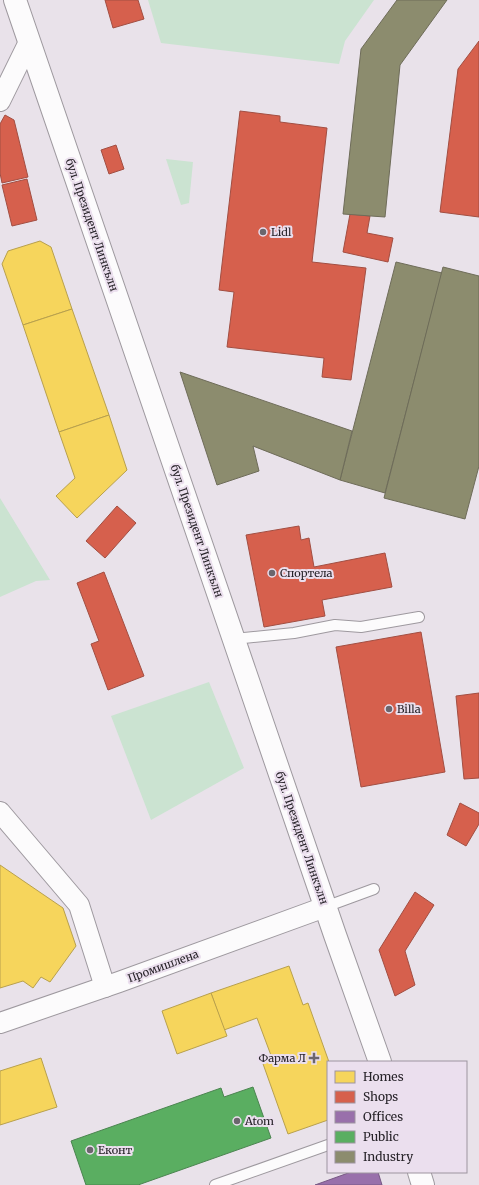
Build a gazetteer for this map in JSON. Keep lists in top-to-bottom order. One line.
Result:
{"streets":{"street":["бул. Президент Линкълн","Промишлена"]},"crossings":[["бул. Президент Линкълн","Промишлена"]],"places":{"other":["Lidl","Спортела","Billa","Atom","Еконт"],"health":["Фарма Л"]},"legend":["Homes","Shops","Offices","Public","Industry"]}
